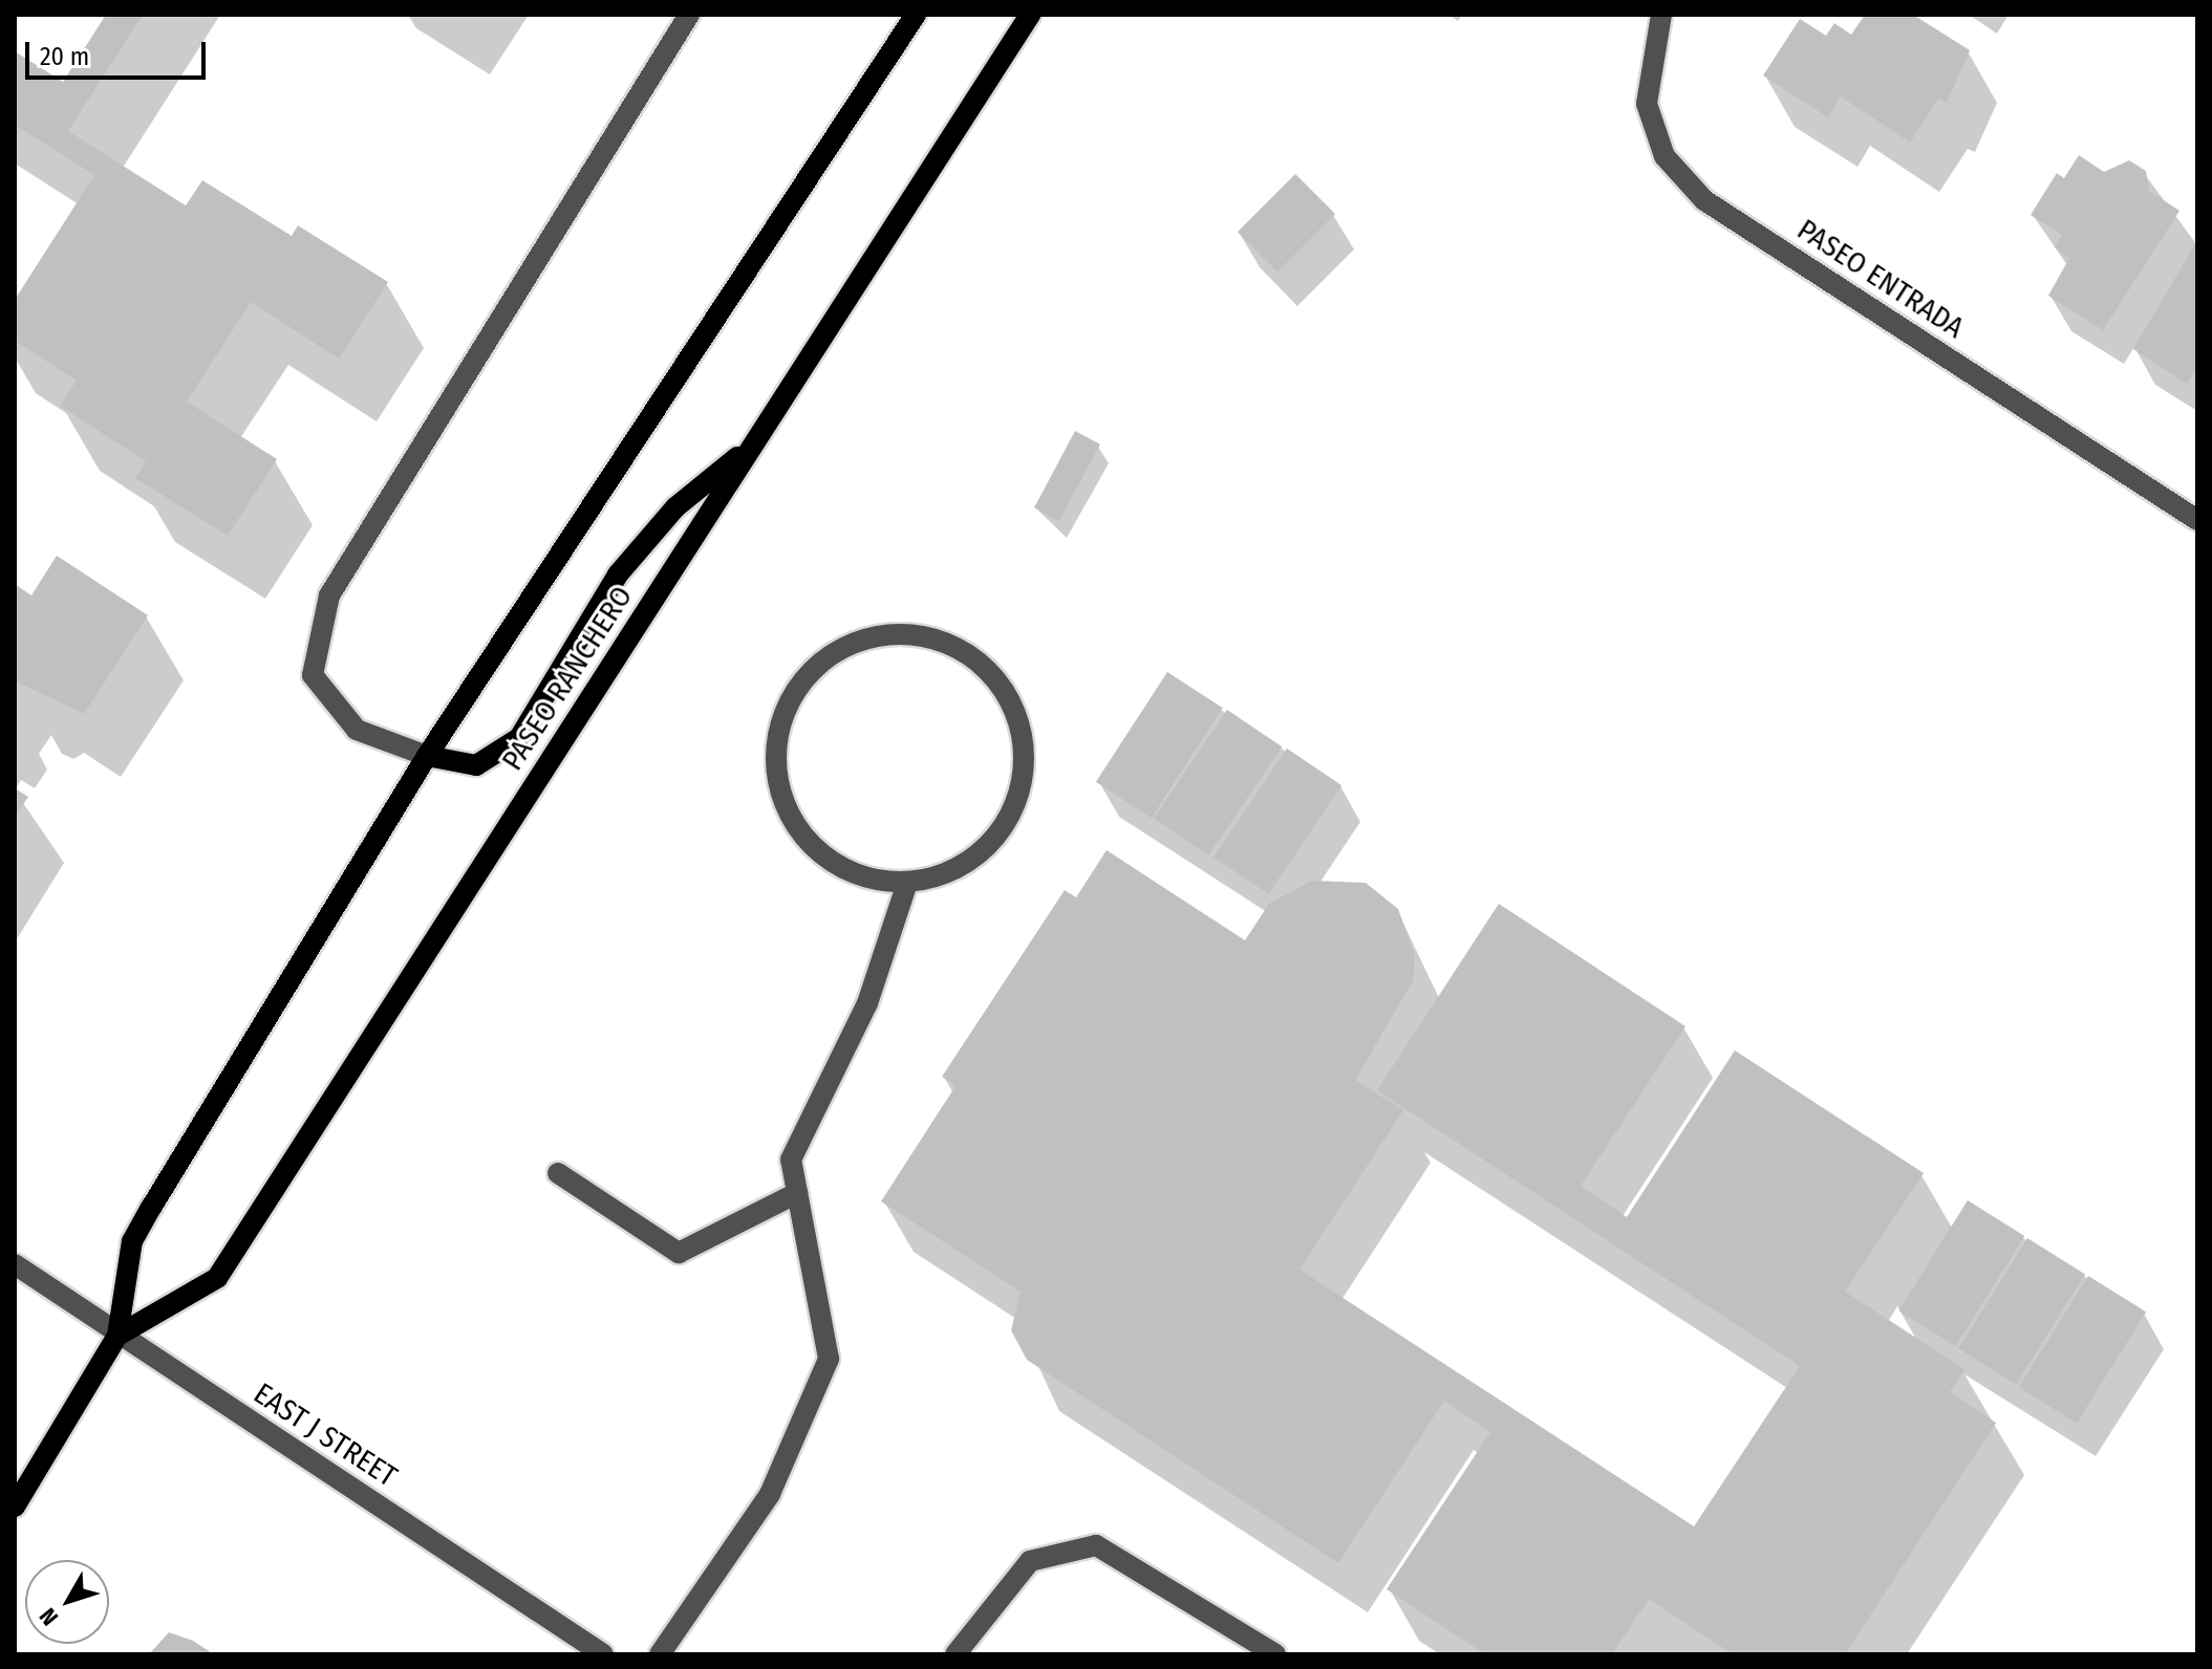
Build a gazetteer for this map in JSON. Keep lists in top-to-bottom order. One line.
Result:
{"streets":{"main road":["PASEO RANCHERO"],"street":["PASEO ENTRADA","EAST J STREET"]},"crossings":[["PASEO RANCHERO","EAST J STREET"]],"scale_bar":"20 m","north":"bottom left"}
